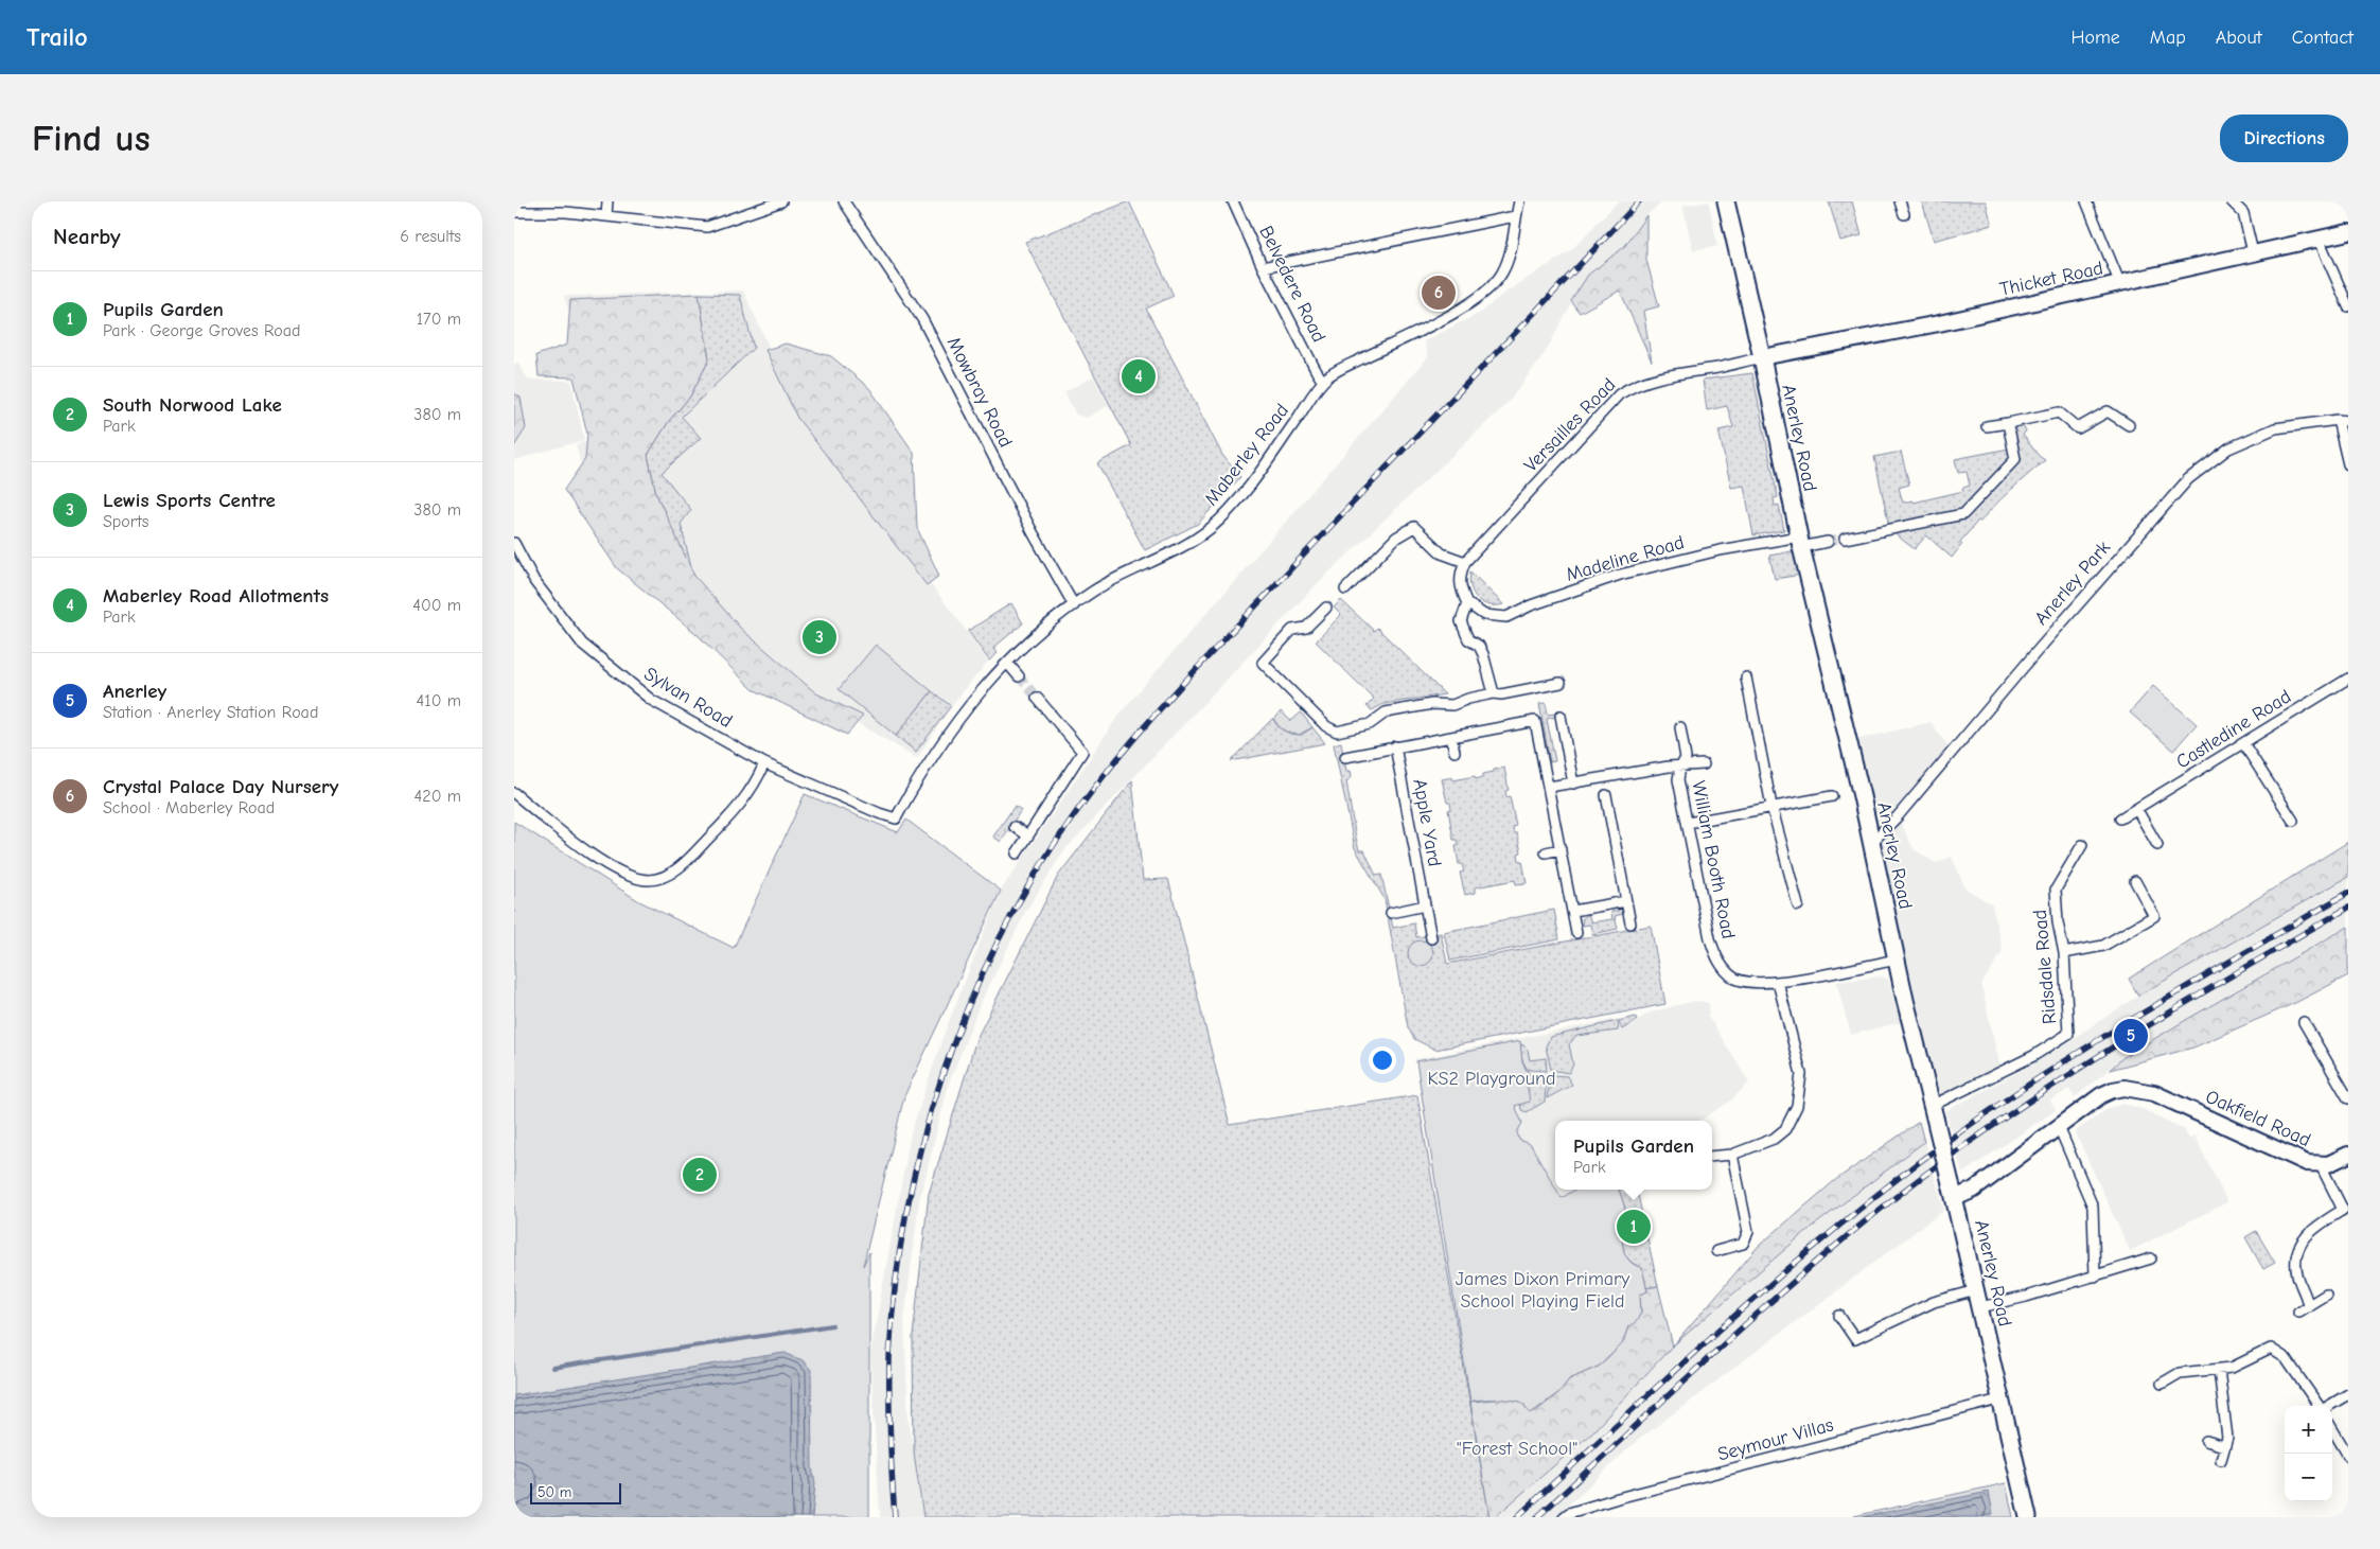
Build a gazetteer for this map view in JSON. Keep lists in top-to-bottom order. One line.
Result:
{"streets":{"main road":["Anerley Road"],"street":["Thicket Road","Belvedere Road","Mowbray Road","Versailles Road","Maberley Road","Madeline Road","Anerley Park","Sylvan Road","Castledine Road","Apple Yard","William Booth Road","Ridsdale Road","Oakfield Road","Seymour Villas"]},"crossings":[["Thicket Road","Versailles Road"],["Thicket Road","Anerley Road"],["Belvedere Road","Maberley Road"],["Mowbray Road","Maberley Road"],["Versailles Road","Anerley Road"],["Anerley Road","Madeline Road"],["Anerley Road","Anerley Park"],["Anerley Road","William Booth Road"],["Anerley Road","Ridsdale Road"],["Anerley Road","Oakfield Road"],["Anerley Road","Seymour Villas"],["Maberley Road","Sylvan Road"]],"parks":["KS2 Playground","James Dixon Primary School Playing Field","\"Forest School\""],"scale_bar":"50 m","page":{"header":"Trailo","nav":["Home","Map","About","Contact"],"buttons":"Directions","title":"Find us","heading":["Nearby","6 results"],"list":[{"mark":"1","name":"Pupils Garden","note":"Park · George Groves Road","value":"170 m"},{"mark":"2","name":"South Norwood Lake","note":"Park","value":"380 m"},{"mark":"3","name":"Lewis Sports Centre","note":"Sports","value":"380 m"},{"mark":"4","name":"Maberley Road Allotments","note":"Park","value":"400 m"},{"mark":"5","name":"Anerley","note":"Station · Anerley Station Road","value":"410 m"},{"mark":"6","name":"Crystal Palace Day Nursery","note":"School · Maberley Road","value":"420 m"}],"pins":["6","4","3","5","2","1"],"popup":["Pupils Garden","Park"],"map_buttons":["+","−"],"scale":"50 m"}}
